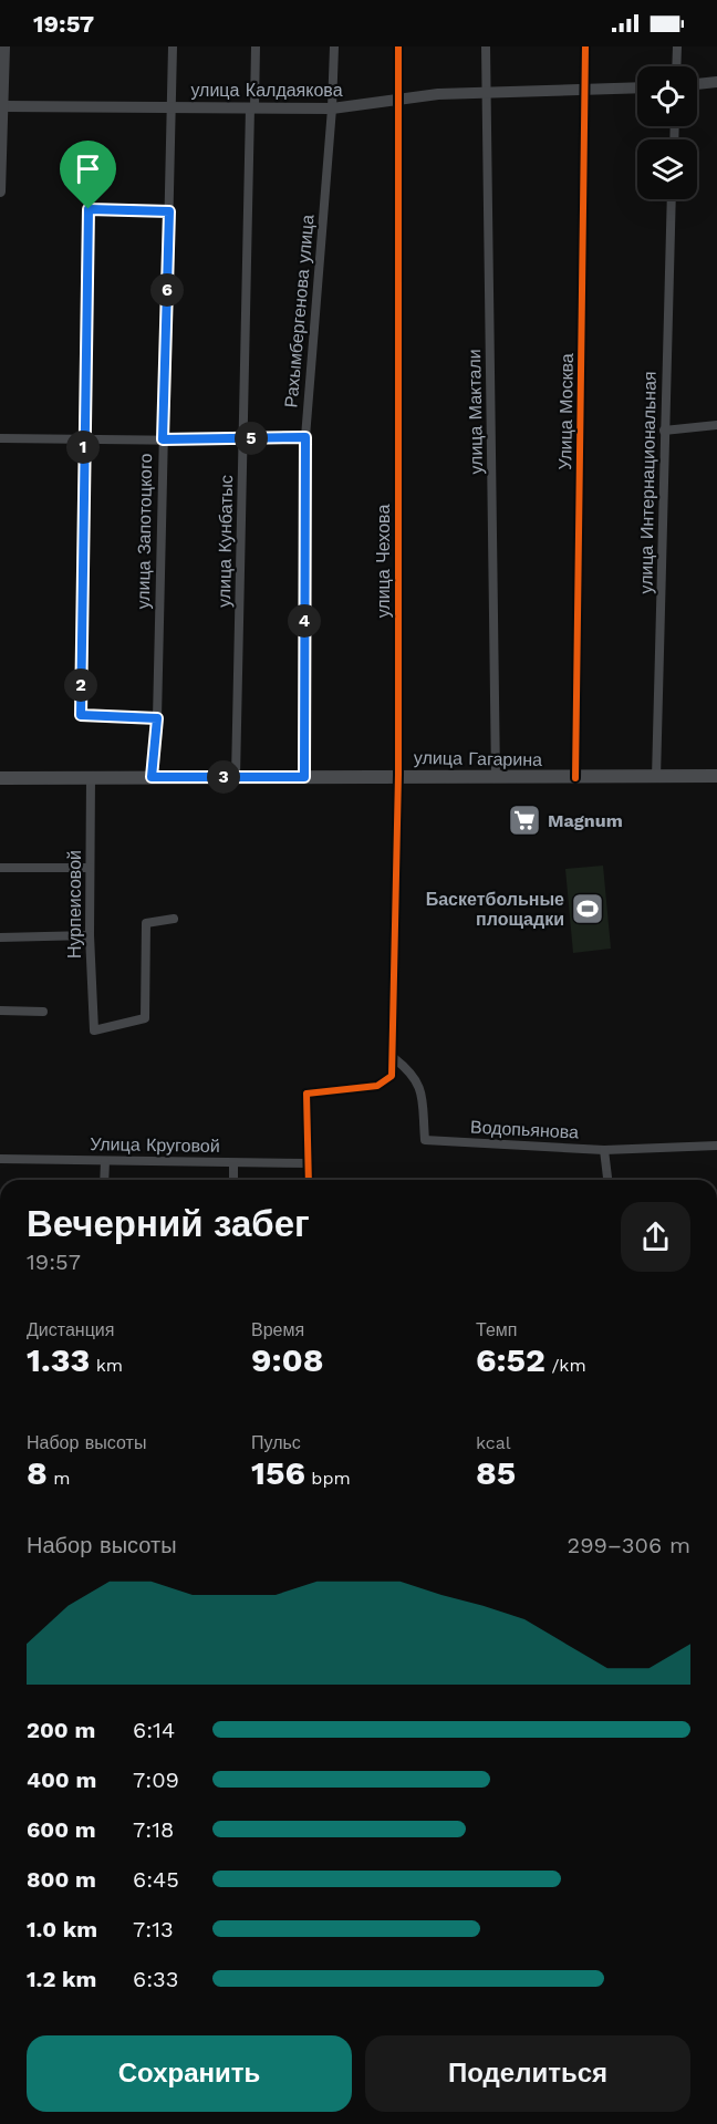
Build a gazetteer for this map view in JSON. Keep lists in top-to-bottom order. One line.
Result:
{"streets":{"main road":["улица Гагарина"],"street":["улица Калдаякова","Рахымбергенова улица","улица Мактали","Улица Москва","улица Интернациональная","улица Запотоцкого","улица Кунбатыс","улица Чехова","Нурпеисовой","Водопьянова","Улица Круговой"]},"crossings":[["улица Калдаякова","Рахымбергенова улица"],["улица Калдаякова","улица Мактали"],["улица Калдаякова","Улица Москва"],["улица Калдаякова","улица Запотоцкого"],["улица Калдаякова","улица Кунбатыс"],["улица Калдаякова","улица Чехова"],["Рахымбергенова улица","улица Гагарина"],["улица Мактали","улица Гагарина"],["Улица Москва","улица Гагарина"],["улица Интернациональная","улица Гагарина"],["улица Запотоцкого","улица Гагарина"],["улица Кунбатыс","улица Гагарина"],["улица Чехова","улица Гагарина"],["улица Чехова","Водопьянова"],["улица Чехова","Улица Круговой"],["улица Гагарина","Нурпеисовой"]],"places":{"supermarket":["Magnum"],"sports":["Баскетбольные площадки"]},"page":{"status":"19:57","pins":["6","5","1","4","2","3"],"heading":["Вечерний забег","19:57"],"stats":[["Дистанция","1.33 km"],["Время","9:08"],["Темп","6:52 /km"],["Набор высоты","8 m"],["Пульс","156 bpm"],["kcal","85"]],"chart":["Набор высоты","299–306 m"],"list":[{"name":"200 m","note":"6:14"},{"name":"400 m","note":"7:09"},{"name":"600 m","note":"7:18"},{"name":"800 m","note":"6:45"},{"name":"1.0 km","note":"7:13"},{"name":"1.2 km","note":"6:33"}],"buttons":["Сохранить","Поделиться"]}}
